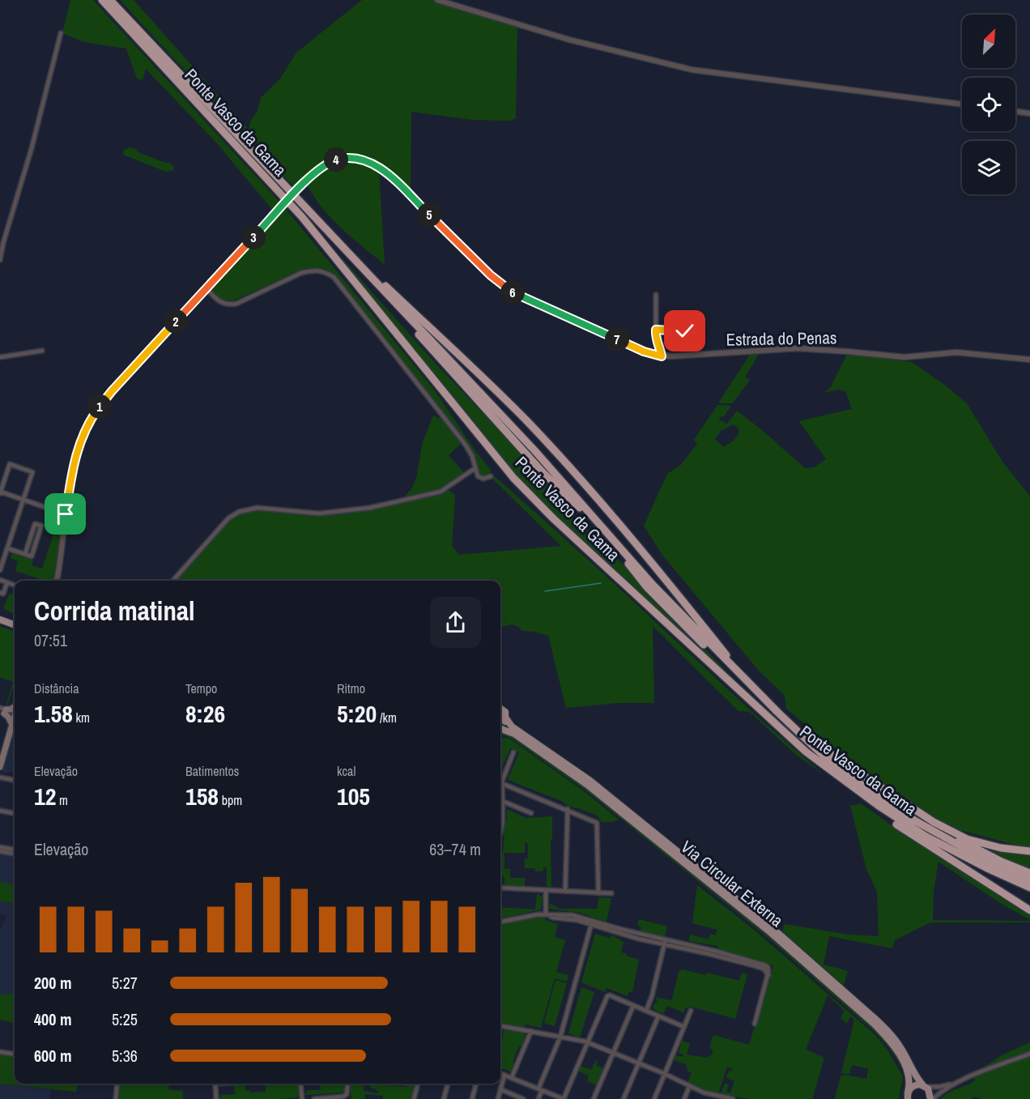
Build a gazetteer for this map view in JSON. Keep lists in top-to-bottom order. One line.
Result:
{"streets":{"highway":["Ponte Vasco da Gama"],"main road":["Via Circular Externa"],"street":["Estrada do Penas"]},"north":"top right","page":{"pins":["4","5","3","6","2","7","1"],"heading":["Corrida matinal","07:51"],"stats":[["Distância","1.58 km"],["Tempo","8:26"],["Ritmo","5:20 /km"],["Elevação","12 m"],["Batimentos","158 bpm"],["kcal","105"]],"chart":["Elevação","63–74 m"],"list":[{"name":"200 m","note":"5:27"},{"name":"400 m","note":"5:25"},{"name":"600 m","note":"5:36"}]}}
